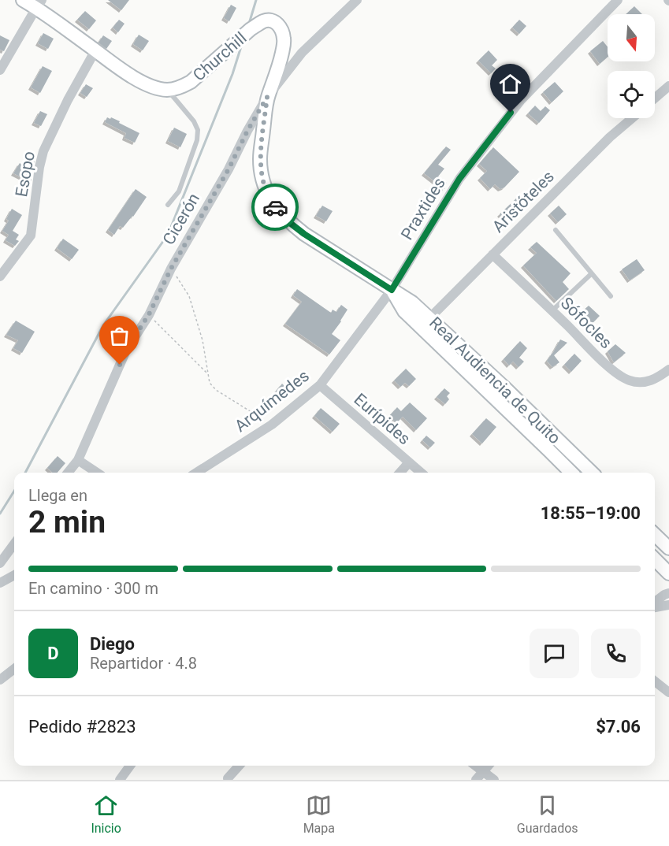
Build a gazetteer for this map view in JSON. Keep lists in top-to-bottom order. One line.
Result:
{"streets":{"main road":["Churchill","Real Audiencia de Quito"],"street":["Esopo","Aristóteles","Praxtides","Cicerón","Sófocles","Arquímedes","Eurípides"]},"crossings":[["Churchill","Cicerón"],["Churchill","Real Audiencia de Quito"],["Aristóteles","Sófocles"],["Aristóteles","Real Audiencia de Quito"],["Praxtides","Real Audiencia de Quito"],["Praxtides","Arquímedes"],["Cicerón","Real Audiencia de Quito"],["Real Audiencia de Quito","Arquímedes"],["Arquímedes","Eurípides"]],"north":"bottom","page":{"heading":["2 min","Llega en","18:55–19:00"],"panel":["Diego","Repartidor · 4.8","Pedido #2823","$7.06"],"bar":"En camino · 300 m","round":"D","tabs":["Inicio","Mapa","Guardados"]}}
